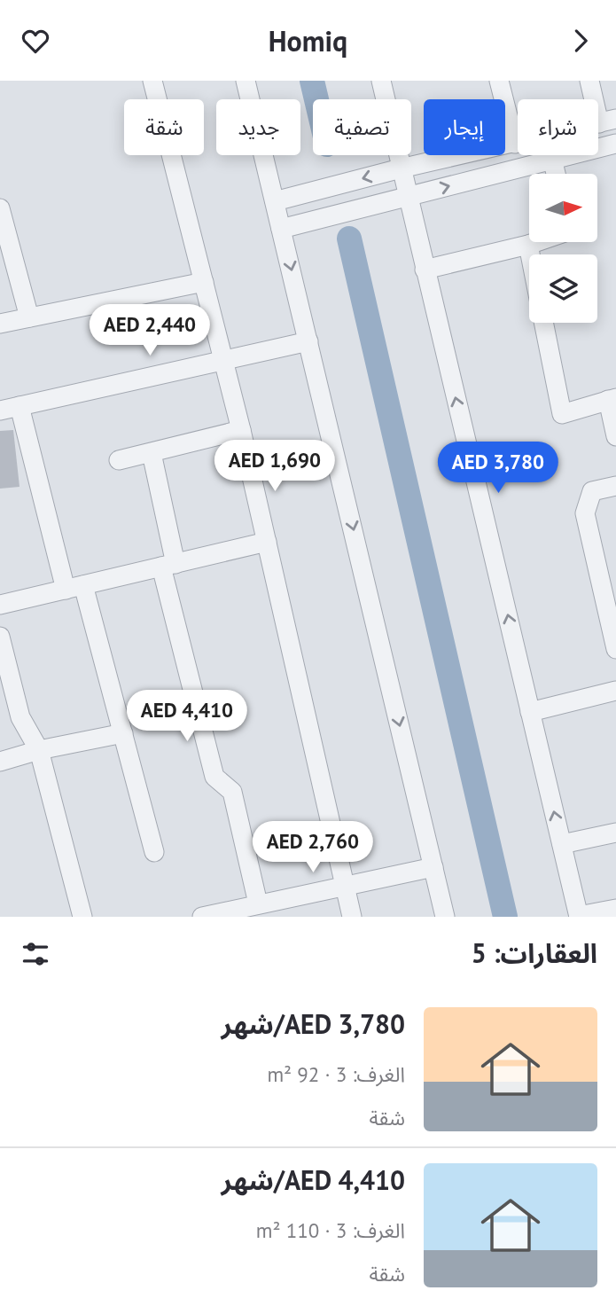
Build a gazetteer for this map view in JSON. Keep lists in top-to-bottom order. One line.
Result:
{"north":"right","page":{"header":"Homiq","chip":["شراء","إيجار","تصفية","جديد","شقة"],"price":["AED 2,440","AED 1,690","AED 3,780","AED 4,410","AED 2,760"],"heading":"العقارات: 5","list":[{"name":"AED 3,780/شهر","note":"الغرف: 3 · 92 m² · شقة"},{"name":"AED 4,410/شهر","note":"الغرف: 3 · 110 m² · شقة"}]}}
